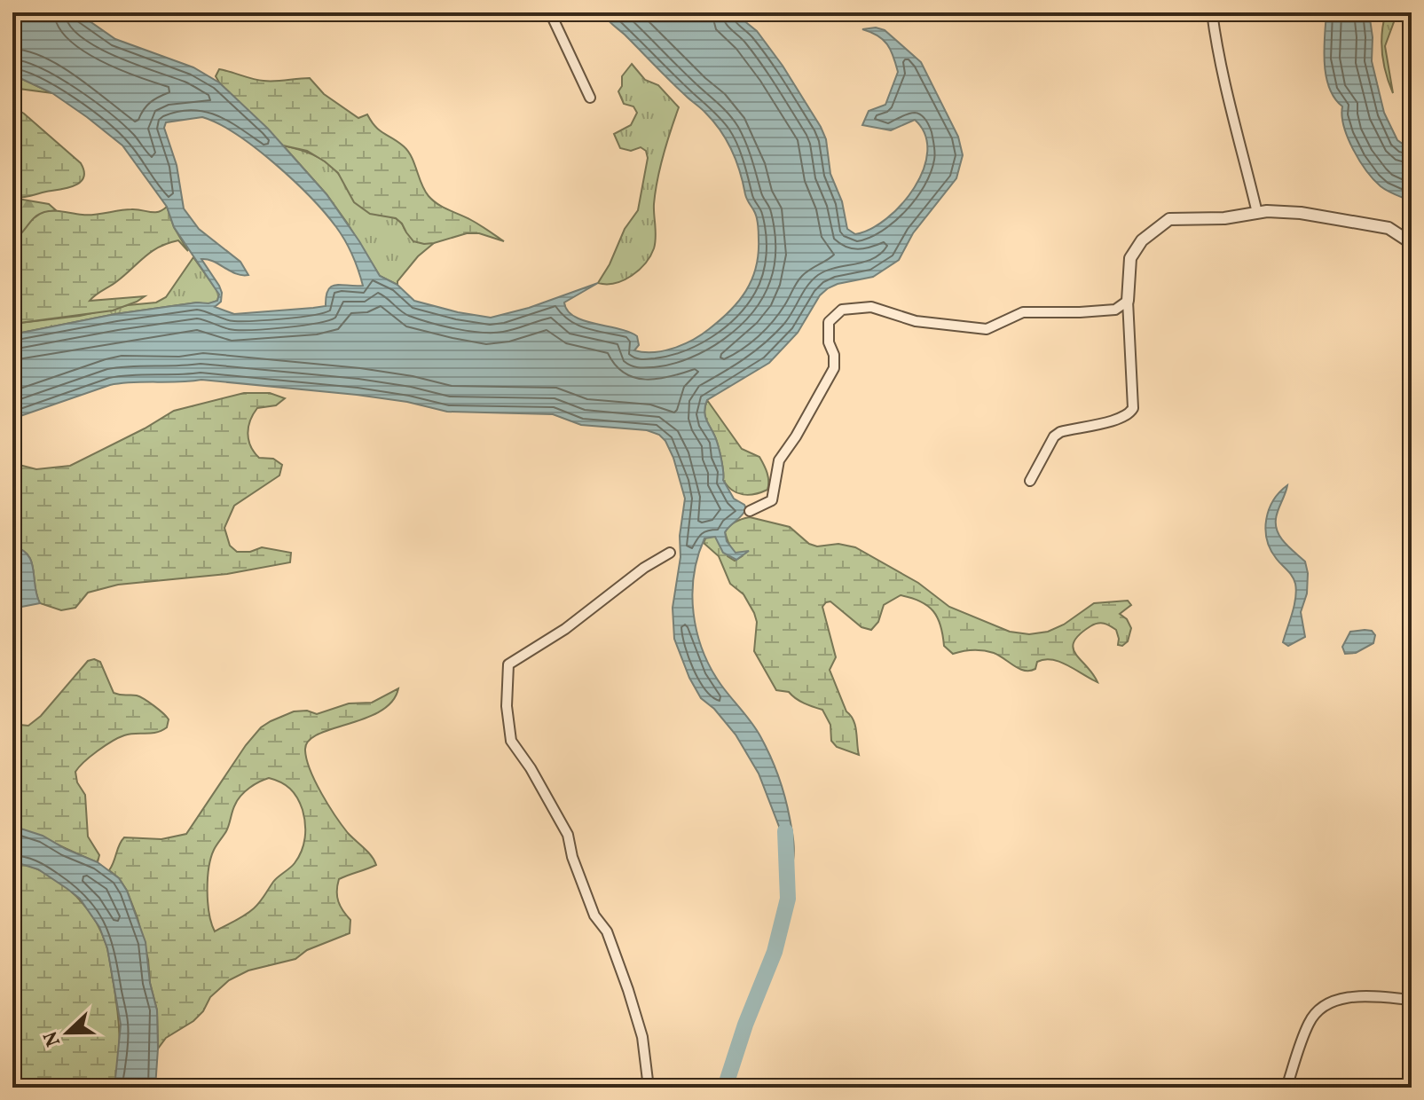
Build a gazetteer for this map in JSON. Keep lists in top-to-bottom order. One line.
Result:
{"north":"left"}
